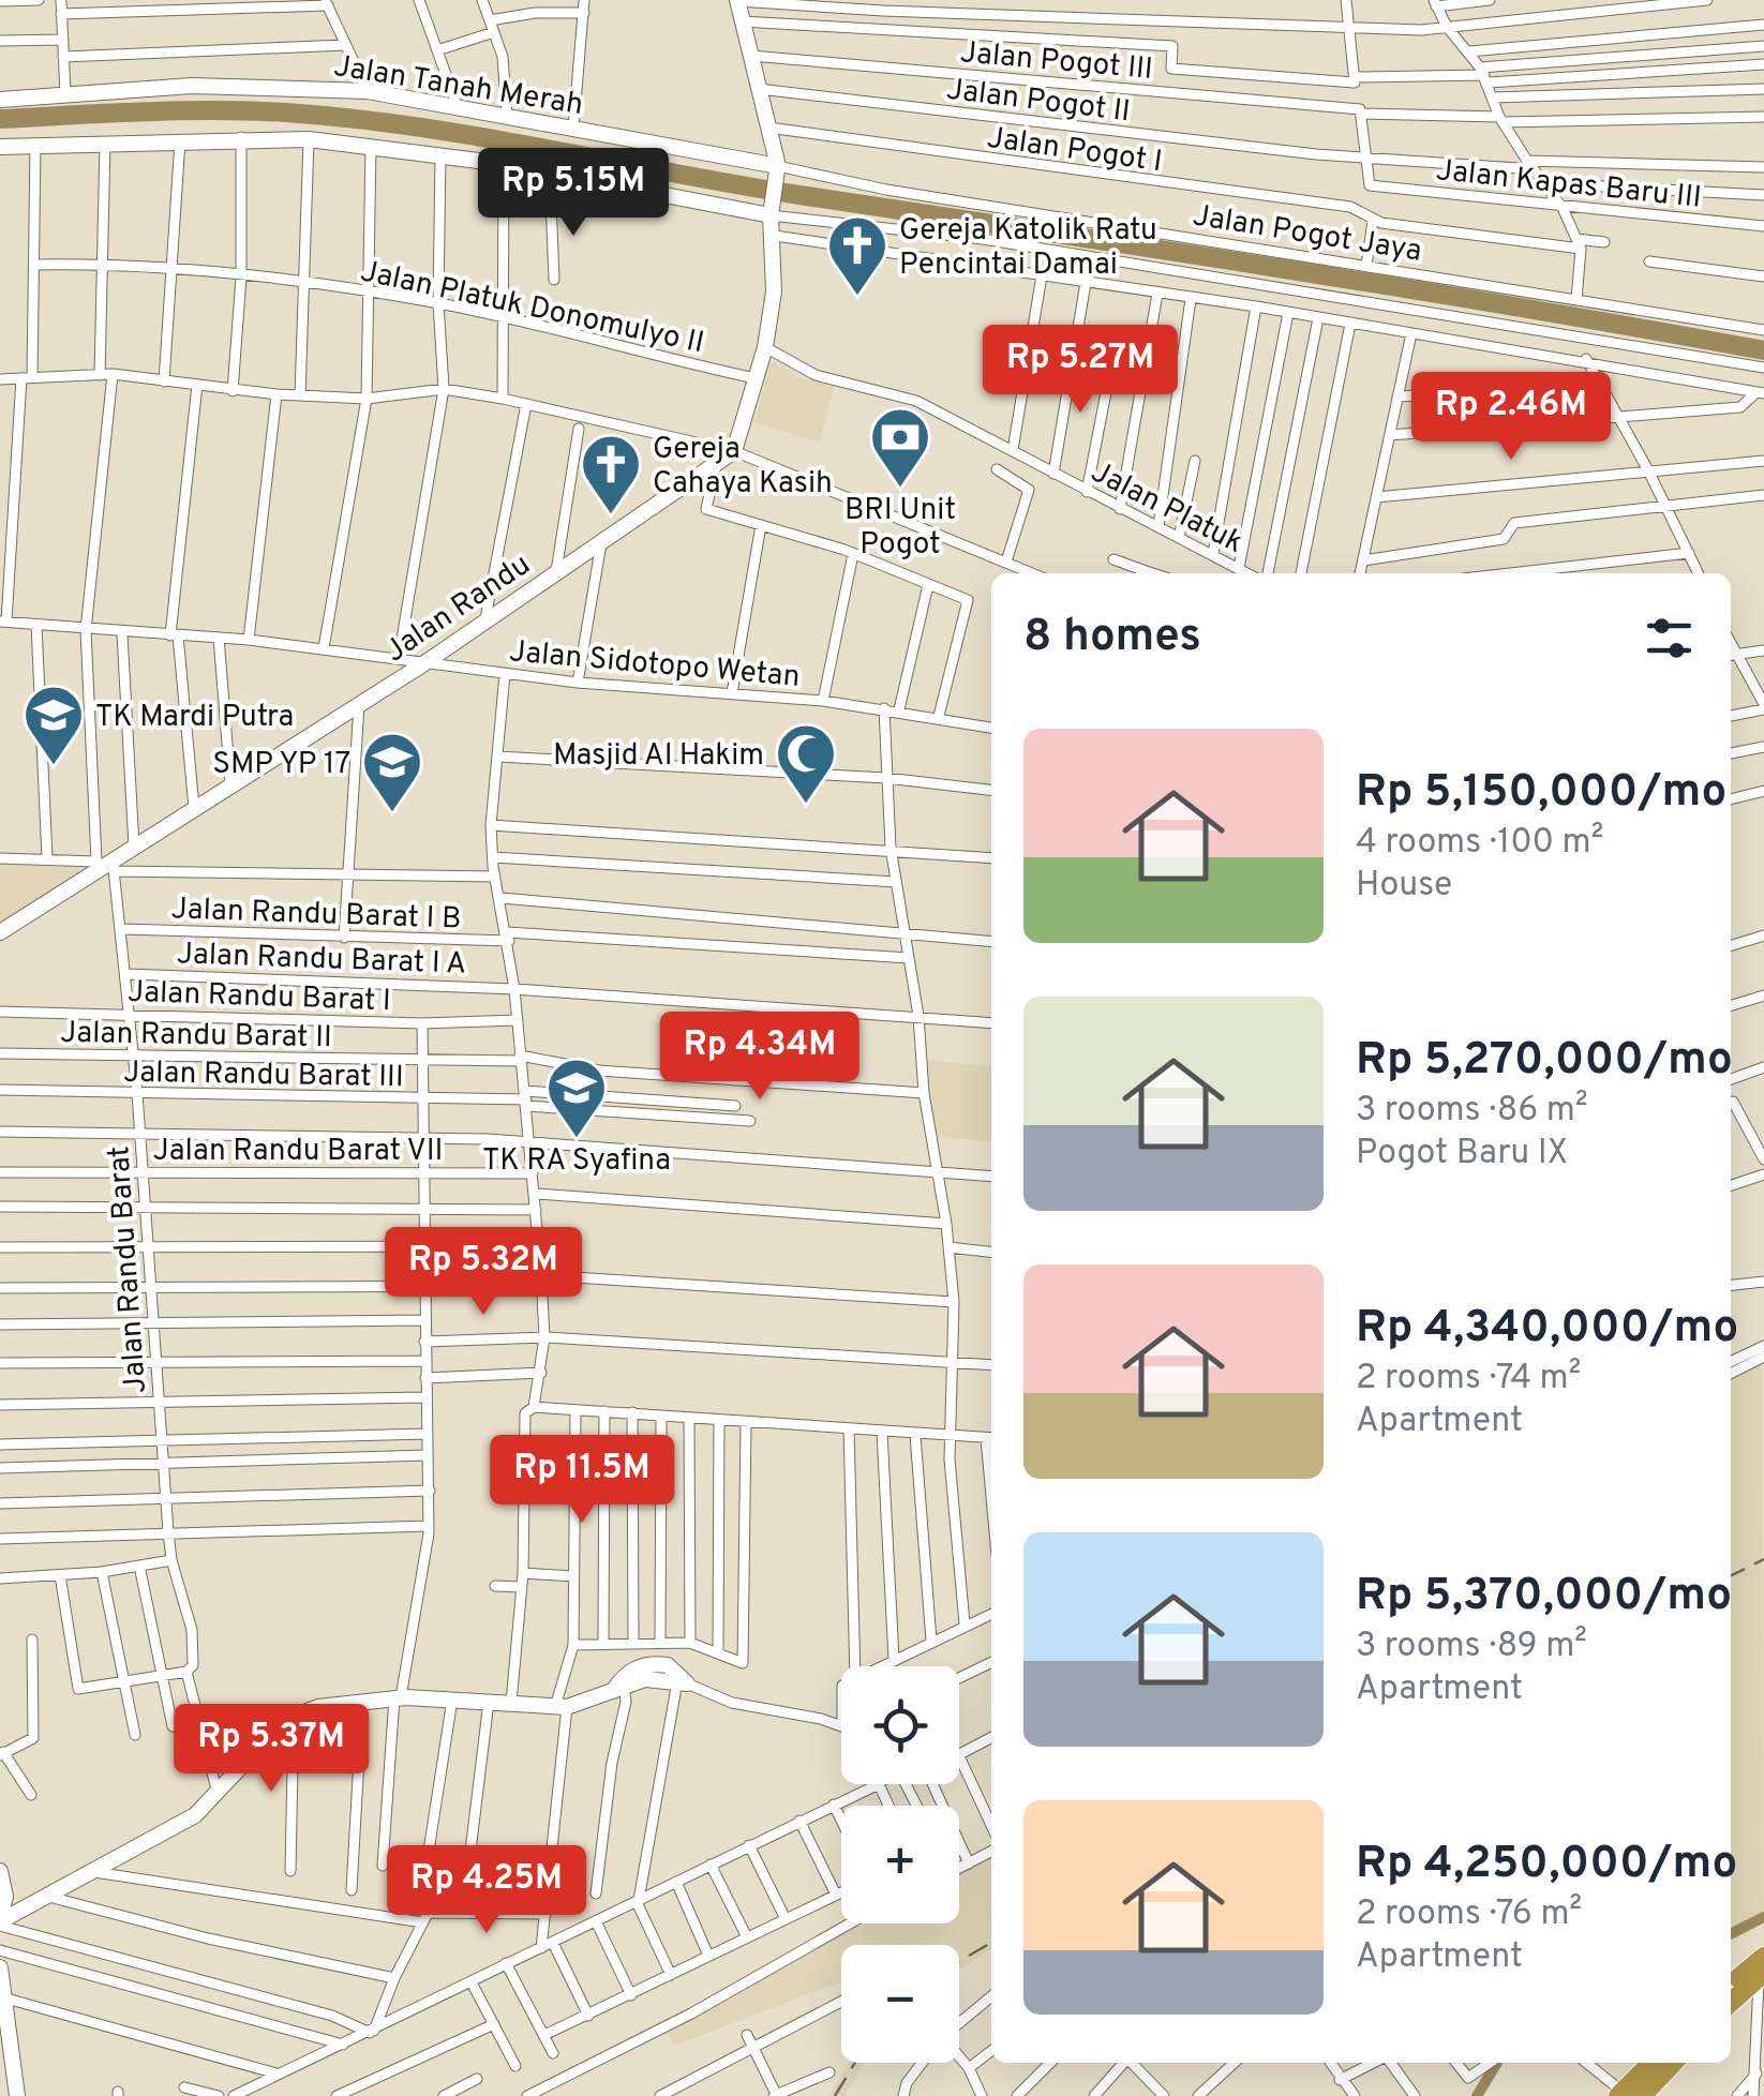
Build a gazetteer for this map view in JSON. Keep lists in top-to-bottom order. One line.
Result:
{"streets":{"street":["Jalan Pogot III","Jalan Tanah Merah","Jalan Pogot II","Jalan Pogot I","Jalan Kapas Baru III","Jalan Pogot Jaya","Jalan Platuk Donomulyo II","Jalan Platuk","Jalan Randu","Jalan Sidotopo Wetan","Jalan Randu Barat I B","Jalan Randu Barat I A","Jalan Randu Barat I","Jalan Randu Barat II","Jalan Randu Barat III","Jalan Randu Barat VII","Jalan Randu Barat"]},"crossings":[["Jalan Tanah Merah","Jalan Pogot Jaya"],["Jalan Pogot II","Jalan Kapas Baru III"],["Jalan Randu","Jalan Sidotopo Wetan"],["Jalan Randu","Jalan Randu Barat"],["Jalan Sidotopo Wetan","Jalan Randu Barat"],["Jalan Randu Barat I B","Jalan Randu Barat"],["Jalan Randu Barat I A","Jalan Randu Barat"],["Jalan Randu Barat I","Jalan Randu Barat"],["Jalan Randu Barat II","Jalan Randu Barat"],["Jalan Randu Barat III","Jalan Randu Barat"],["Jalan Randu Barat VII","Jalan Randu Barat"]],"places":{"church":["Gereja Katolik Ratu Pencintai Damai","Gereja Cahaya Kasih"],"bank":["BRI Unit Pogot"],"school or university":["TK Mardi Putra","SMP YP 17","TK RA Syafina"],"mosque":["Masjid Al Hakim"]},"page":{"price":["Rp 5.15M","Rp 5.27M","Rp 2.46M","Rp 4.34M","Rp 5.32M","Rp 11.5M","Rp 5.37M","Rp 4.25M"],"heading":"8 homes","list":[{"name":"Rp 5,150,000/mo","note":"4 rooms · 100 m² · House"},{"name":"Rp 5,270,000/mo","note":"3 rooms · 86 m² · Pogot Baru IX"},{"name":"Rp 4,340,000/mo","note":"2 rooms · 74 m² · Apartment"},{"name":"Rp 5,370,000/mo","note":"3 rooms · 89 m² · Apartment"},{"name":"Rp 4,250,000/mo","note":"2 rooms · 76 m² · Apartment"}],"map_buttons":["+","−"]}}
